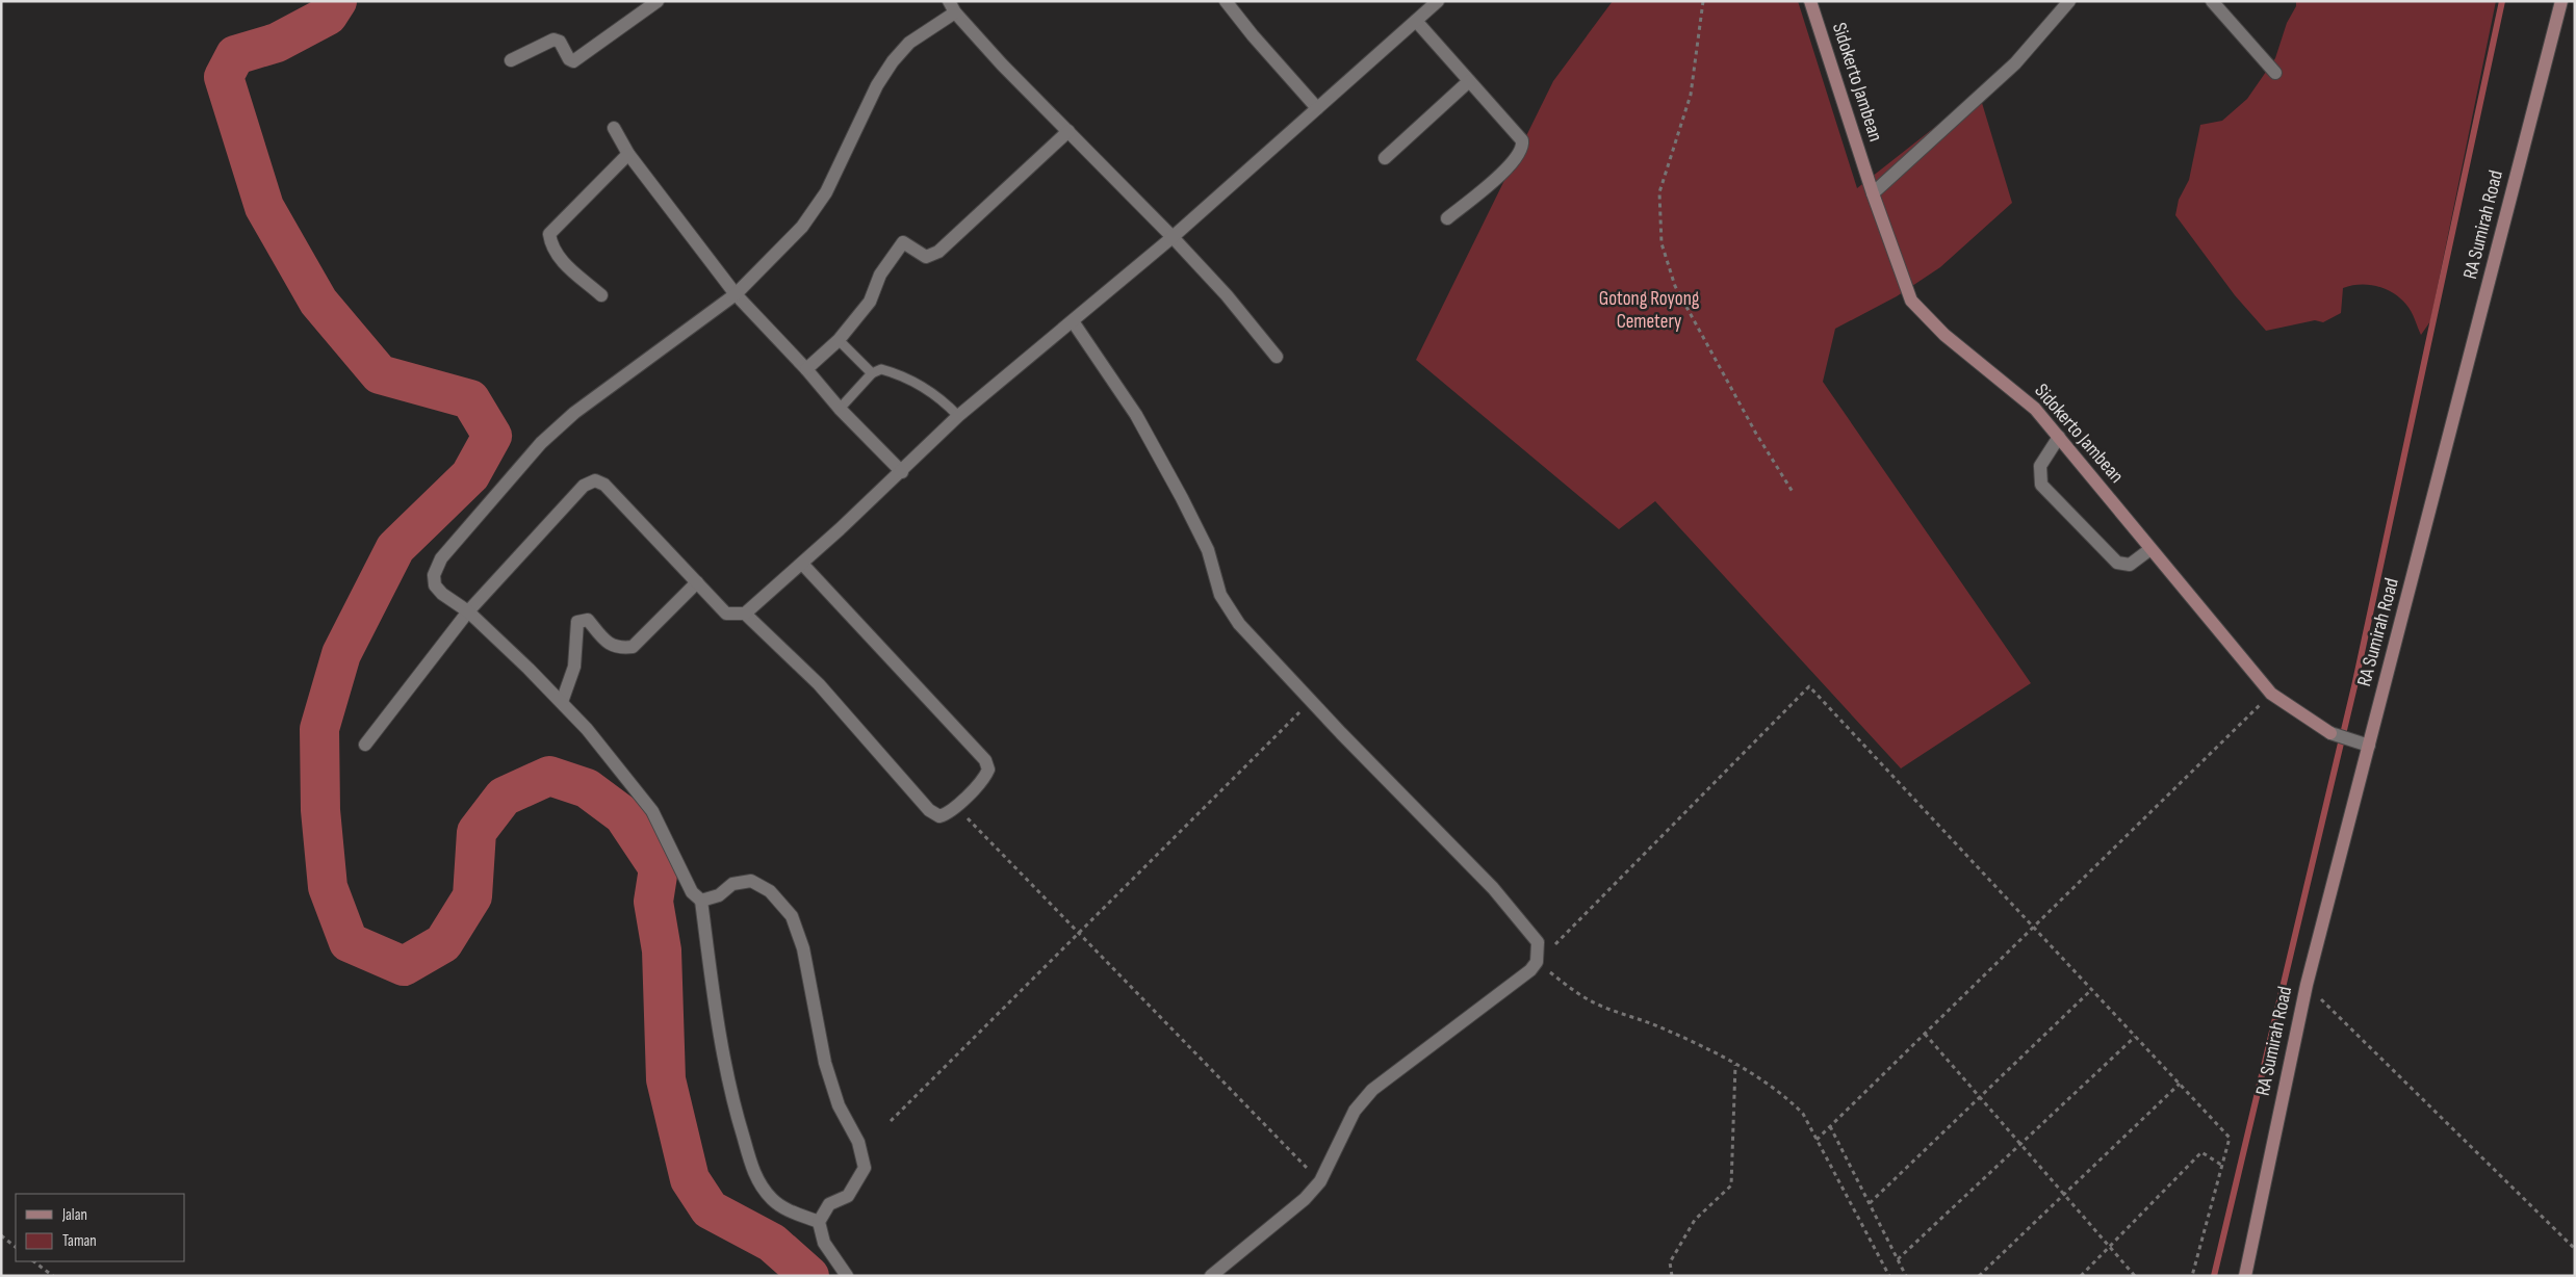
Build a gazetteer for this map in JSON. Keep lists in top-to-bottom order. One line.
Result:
{"streets":{"main road":["Sidokerto Jambean","RA Sumirah Road"]},"crossings":[["Sidokerto Jambean","RA Sumirah Road"]],"parks":["Gotong Royong Cemetery"],"legend":["Jalan","Taman"]}
